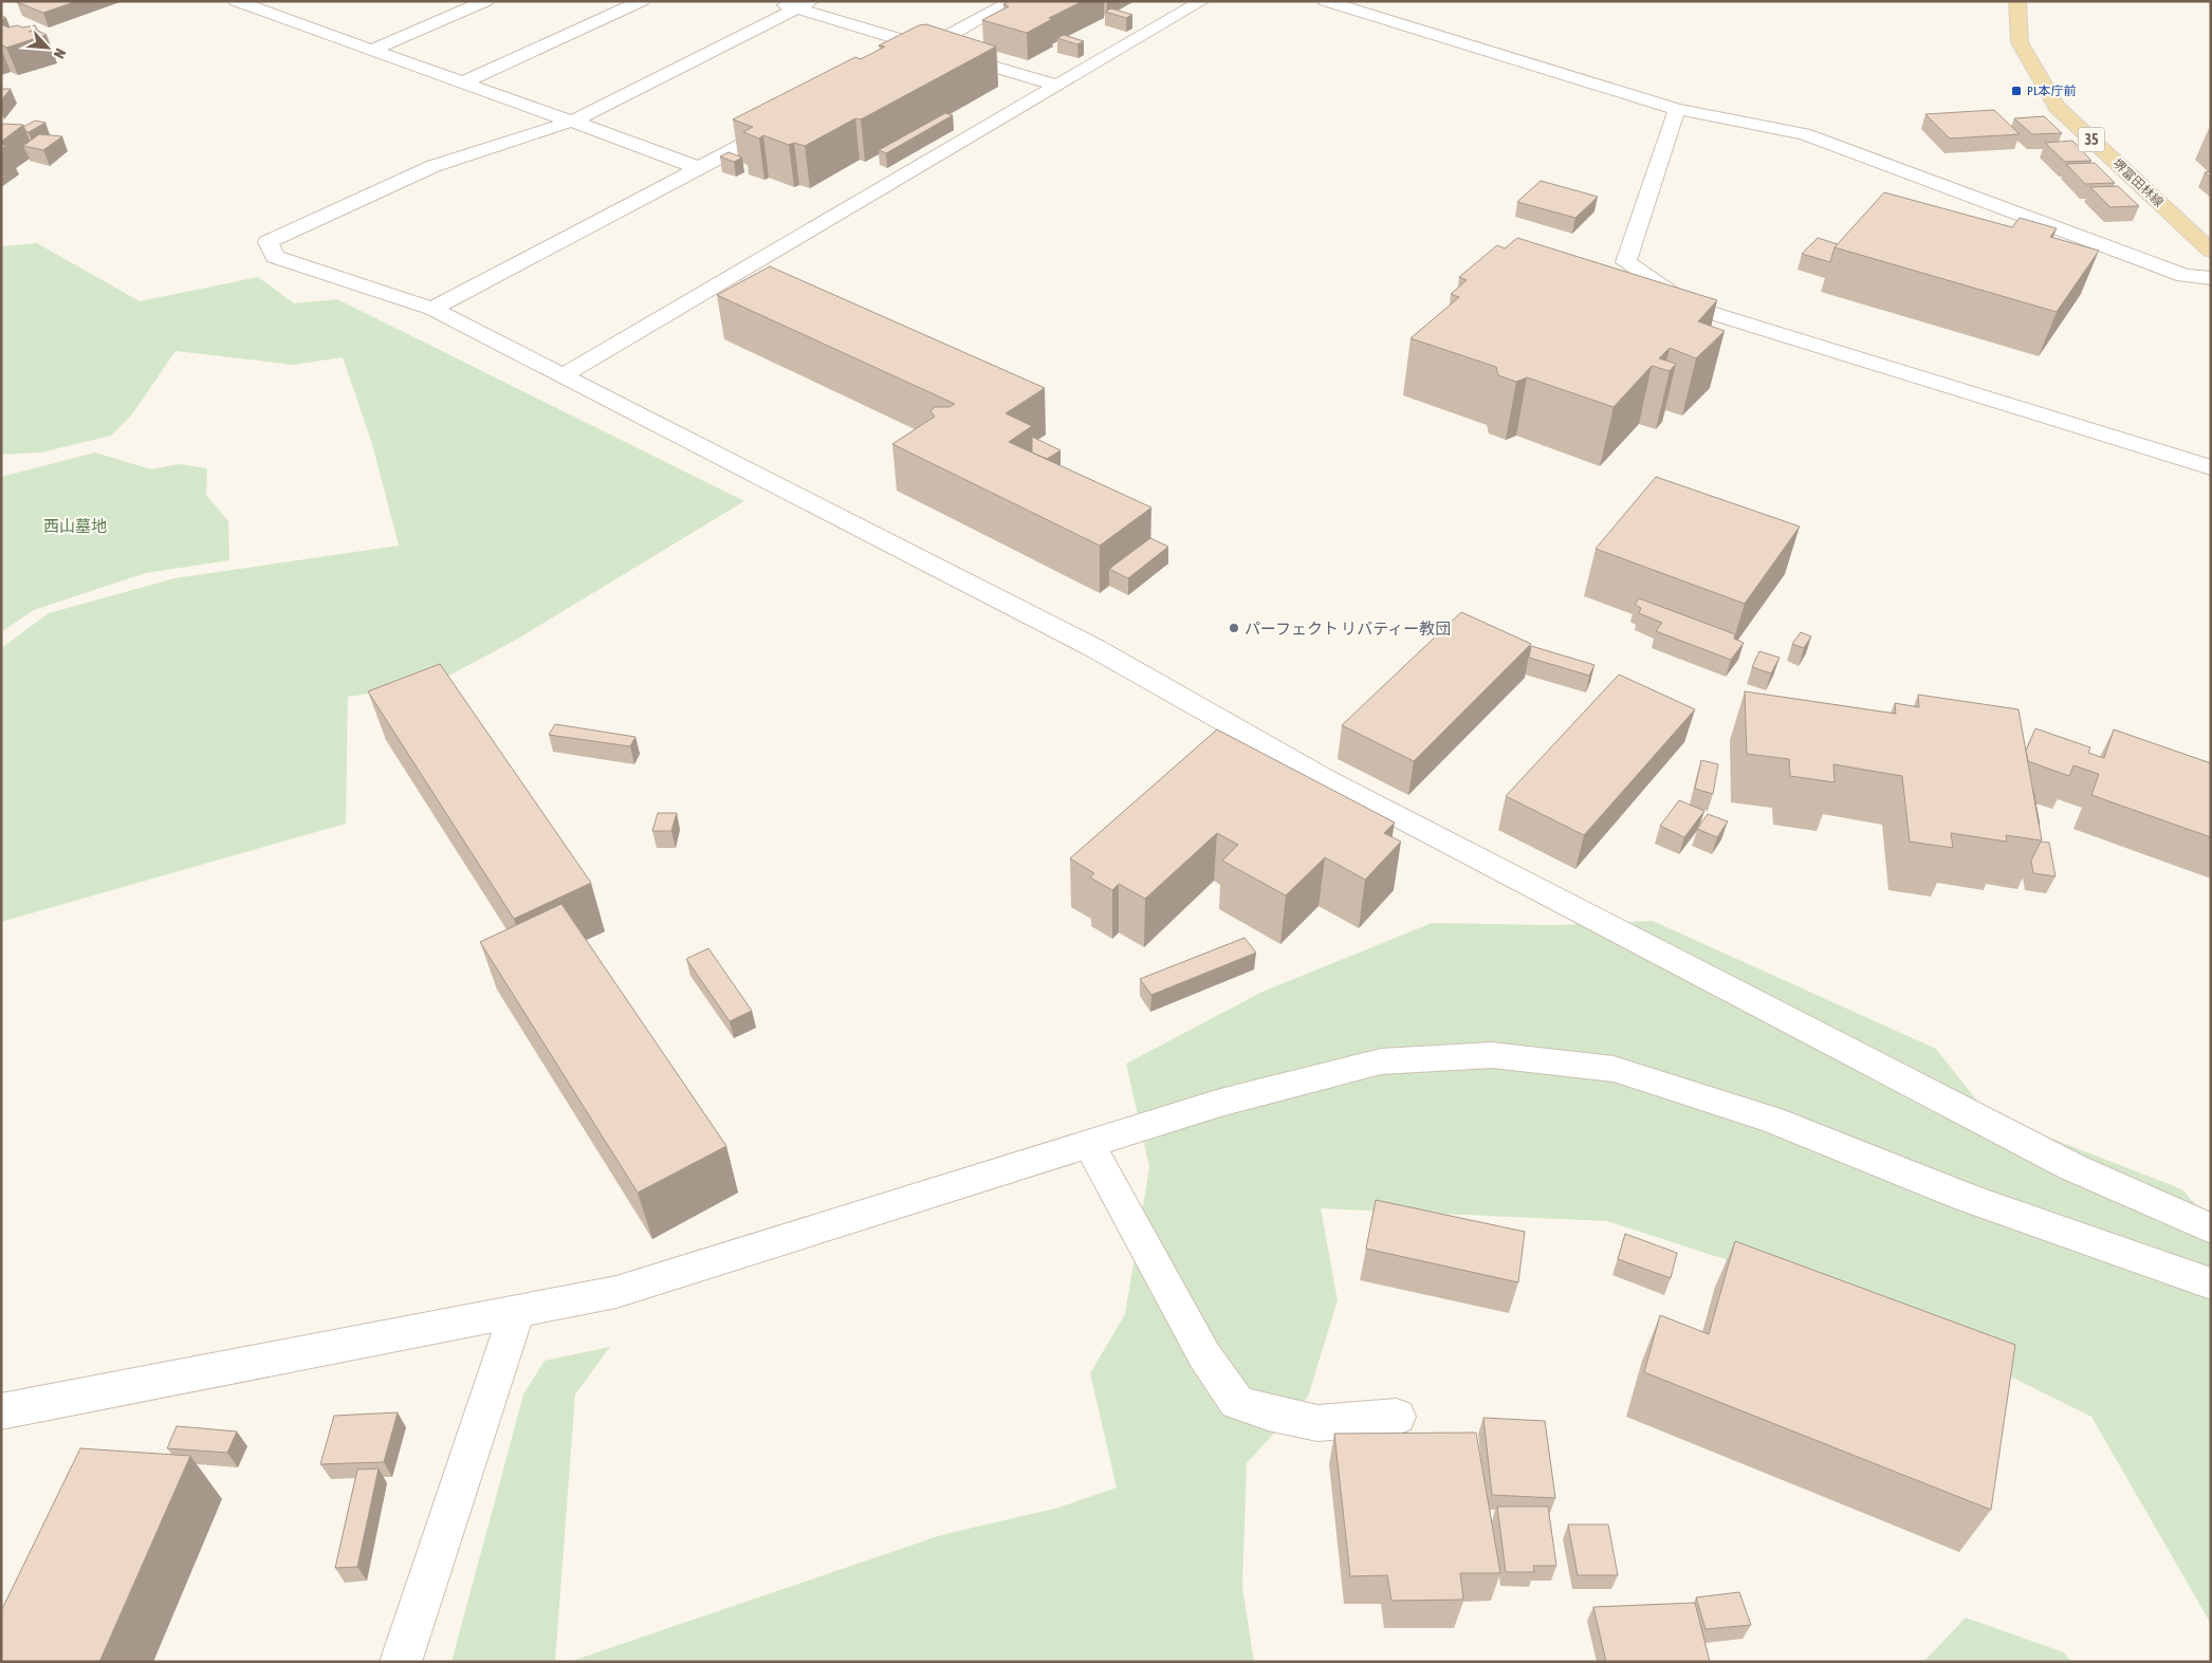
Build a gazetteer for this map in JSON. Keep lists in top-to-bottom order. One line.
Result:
{"streets":{"main road":["35","堺富田林線"]},"parks":["西山墓地"],"places":{"transit":["PL本庁前"],"other":["パーフェクト リバティー教団"]},"north":"bottom right"}
